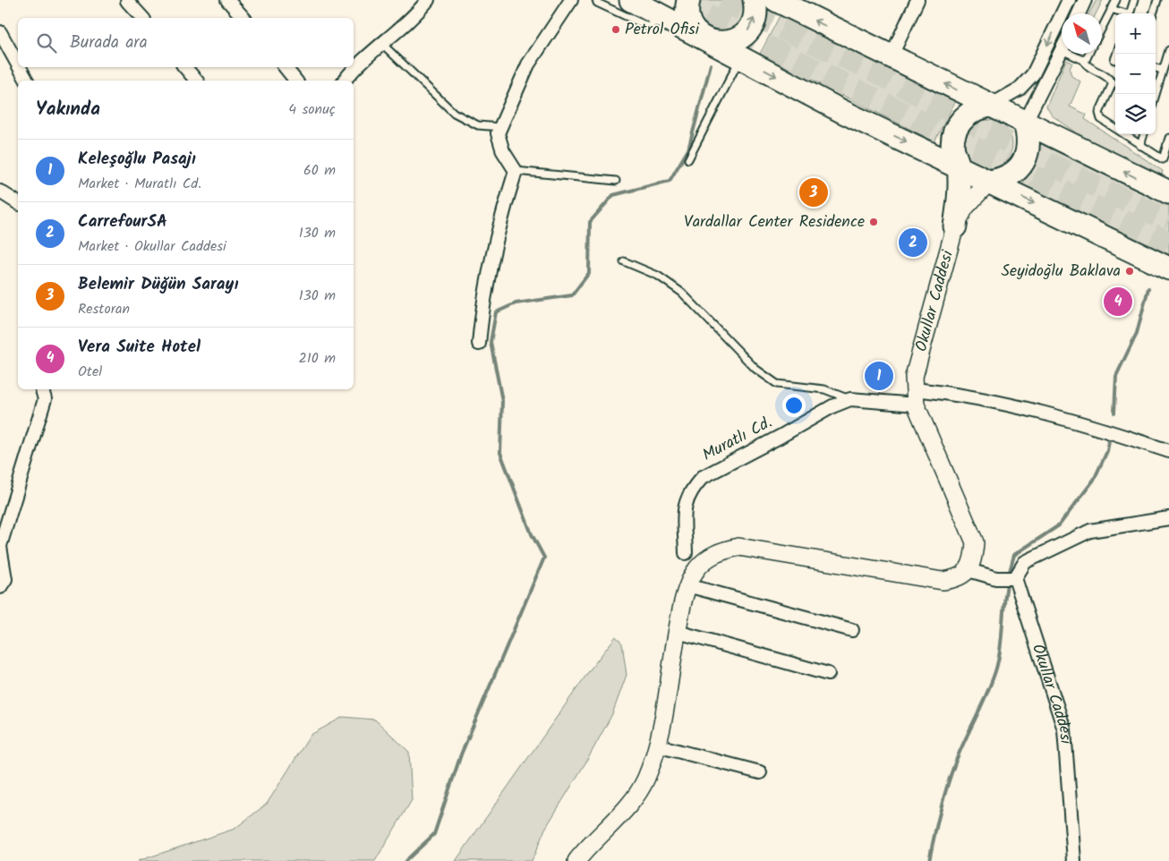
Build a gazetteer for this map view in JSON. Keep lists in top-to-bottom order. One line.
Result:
{"streets":{"street":["Okullar Caddesi","Muratlı Cd."]},"crossings":[["Okullar Caddesi","Muratlı Cd."]],"places":["Petrol Ofisi","Vardallar Center Residence","Seyidoğlu Baklava"],"north":"top left","page":{"map_buttons":["+","−"],"search":"Burada ara","heading":["Yakında","4 sonuç"],"list":[{"mark":"1","name":"Keleşoğlu Pasajı","note":"Market · Muratlı Cd.","value":"60 m"},{"mark":"2","name":"CarrefourSA","note":"Market · Okullar Caddesi","value":"130 m"},{"mark":"3","name":"Belemir Düğün Sarayı","note":"Restoran","value":"130 m"},{"mark":"4","name":"Vera Suite Hotel","note":"Otel","value":"210 m"}],"pins":["3","2","4","1"]}}
